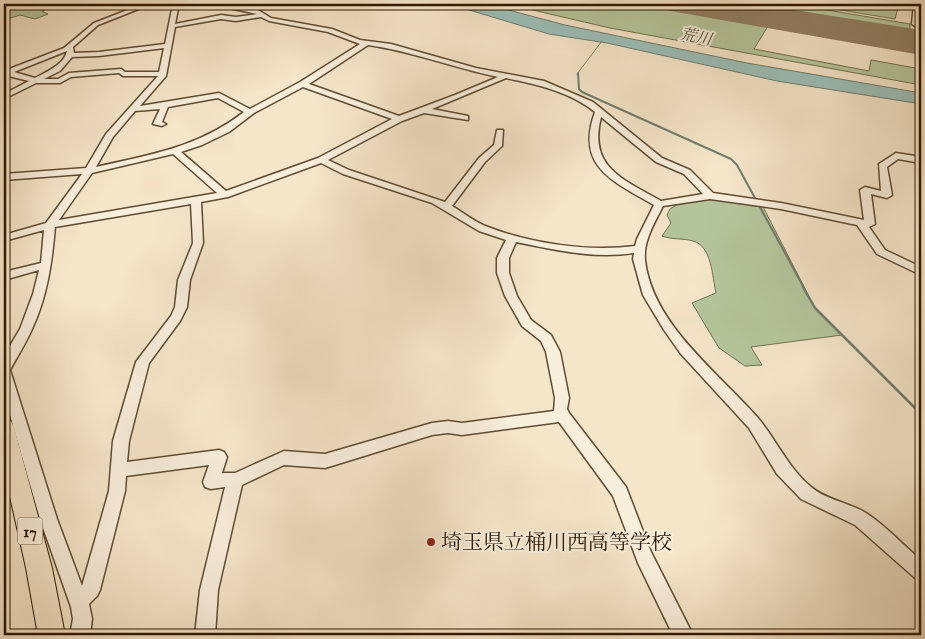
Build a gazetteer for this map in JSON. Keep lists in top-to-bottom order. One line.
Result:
{"streets":{"highway":["17"]},"water":["荒川"],"places":["埼玉県立桶川西高等学校"]}
